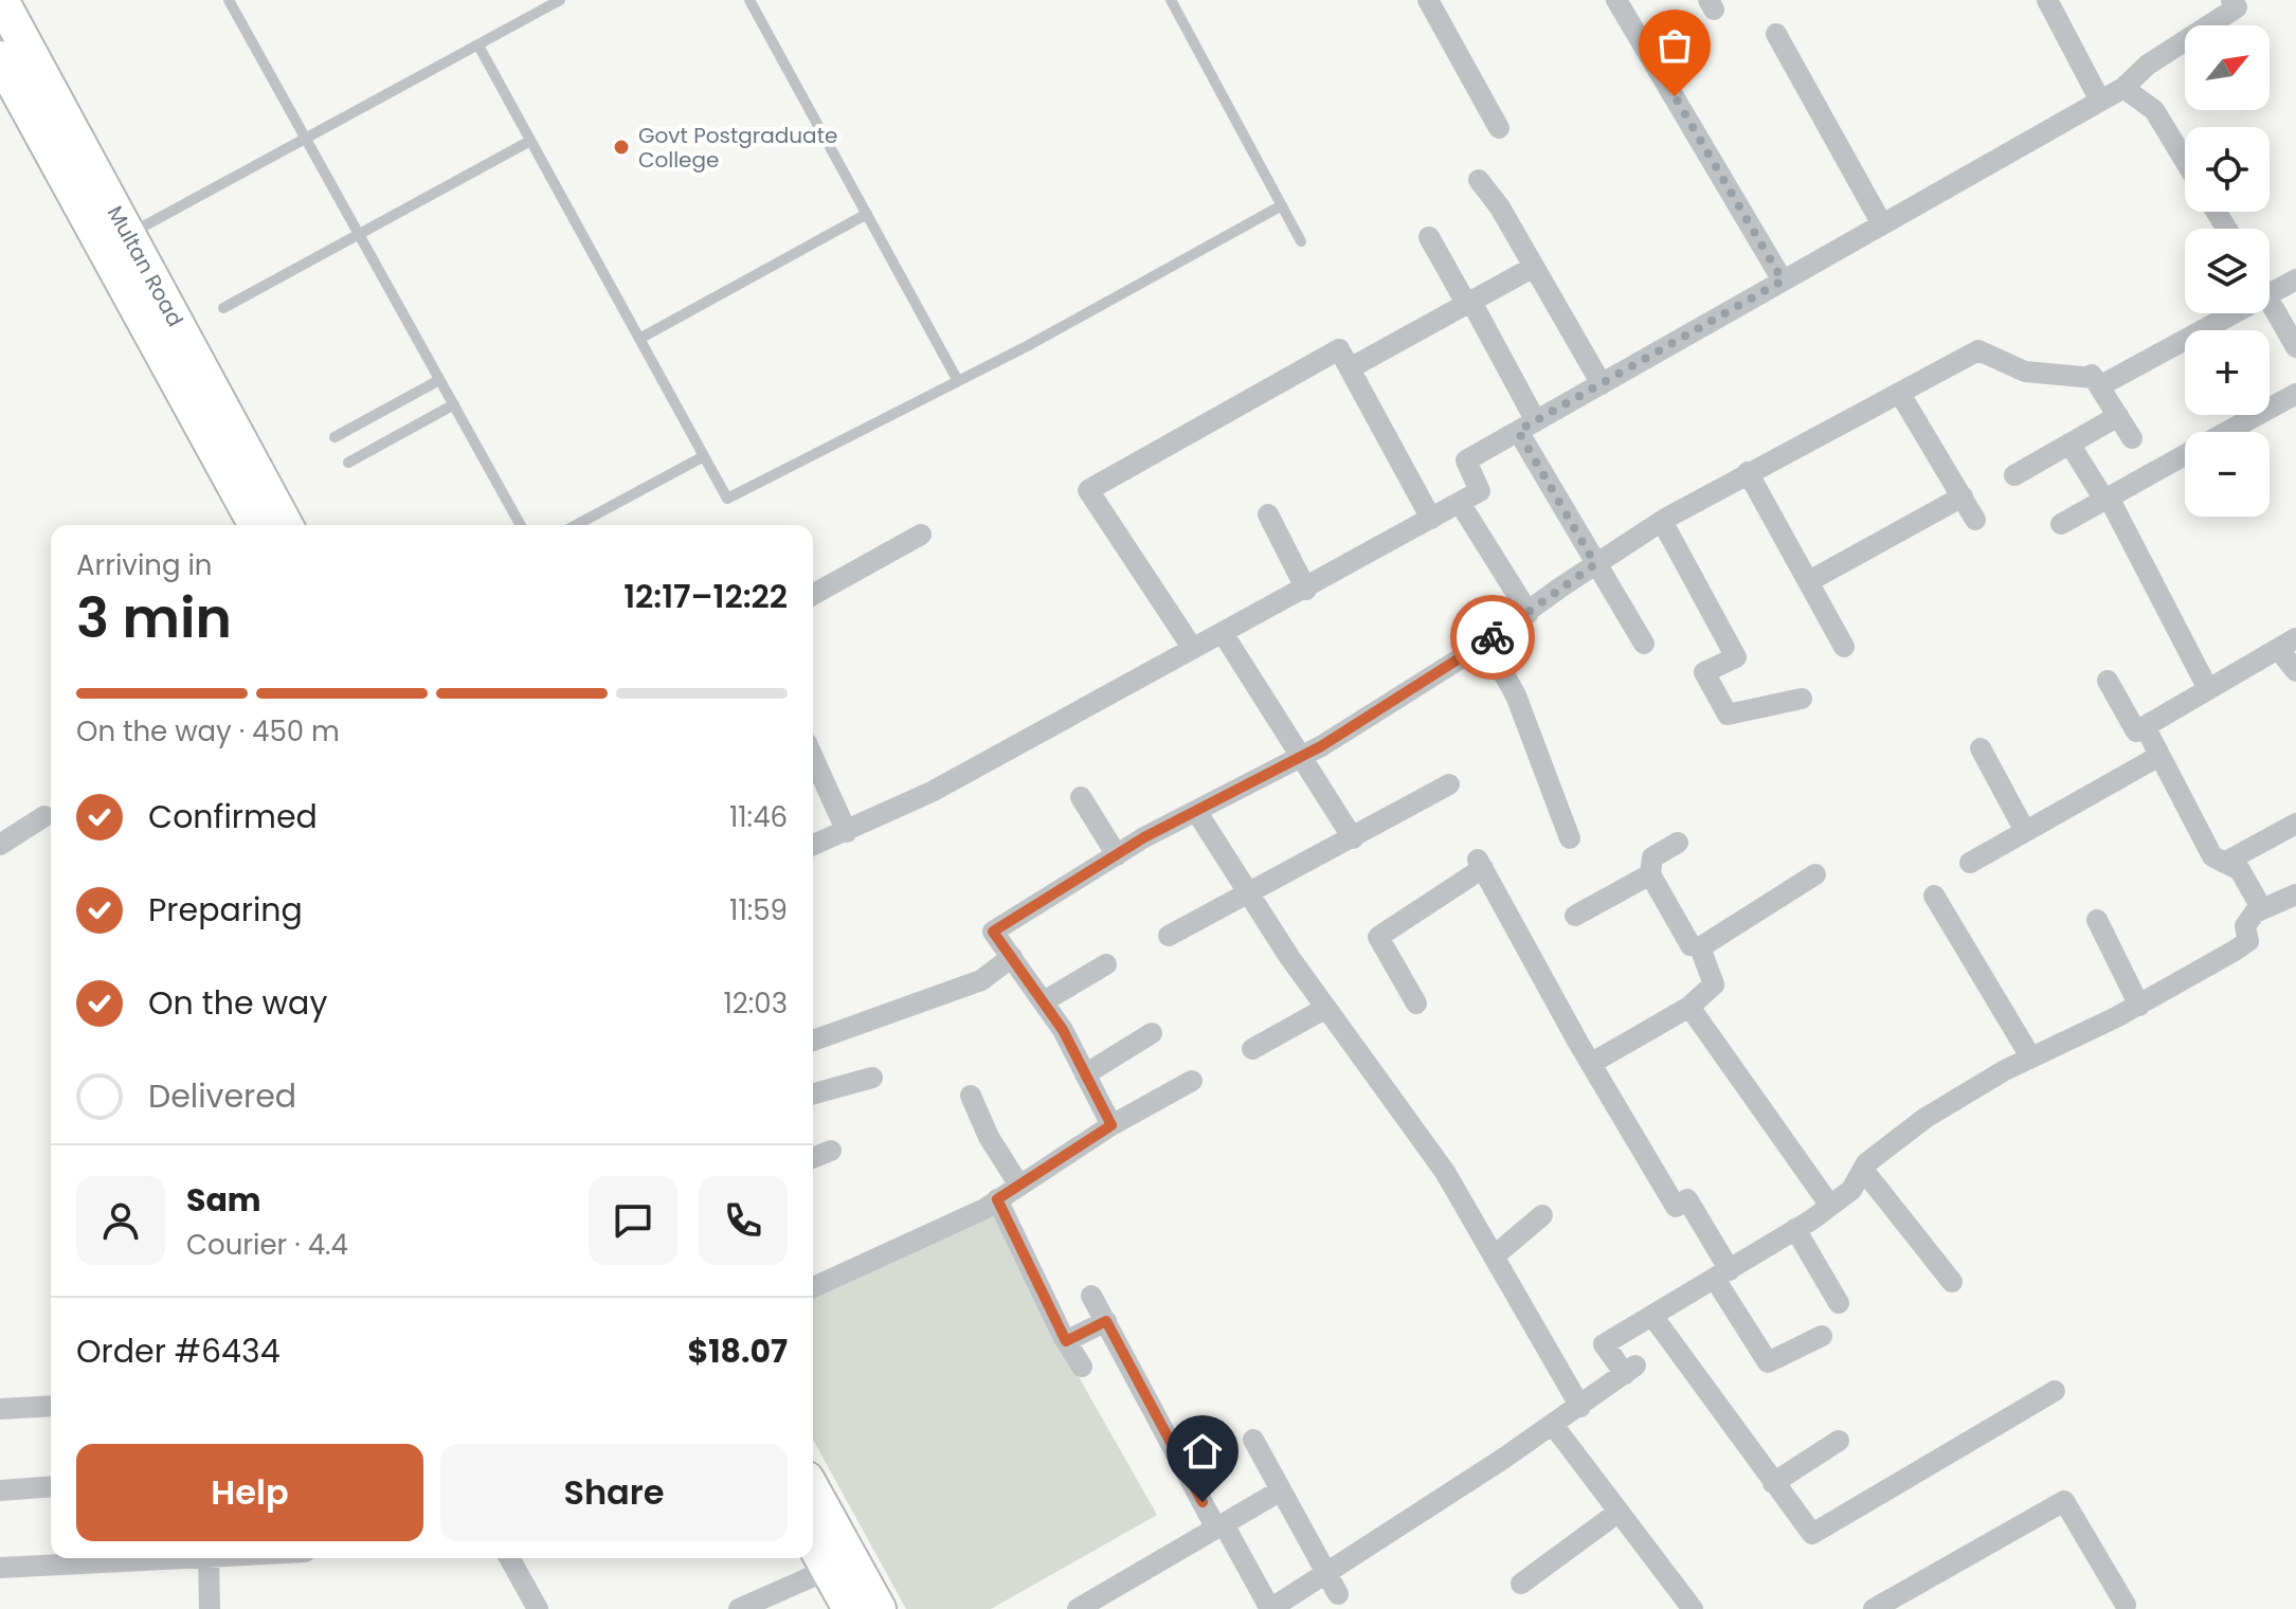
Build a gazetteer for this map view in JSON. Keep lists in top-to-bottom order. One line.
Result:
{"streets":{"main road":["Multan Road"]},"places":["Govt Postgraduate College"],"north":"top right","page":{"map_buttons":["+","−"],"heading":["3 min","Arriving in","12:17–12:22"],"panel":["Sam","Courier · 4.4","Order #6434","$18.07"],"bar":"On the way · 450 m","list":[["Confirmed","11:46"],["Preparing","11:59"],["On the way","12:03"],"Delivered"],"buttons":["Help","Share"]}}
